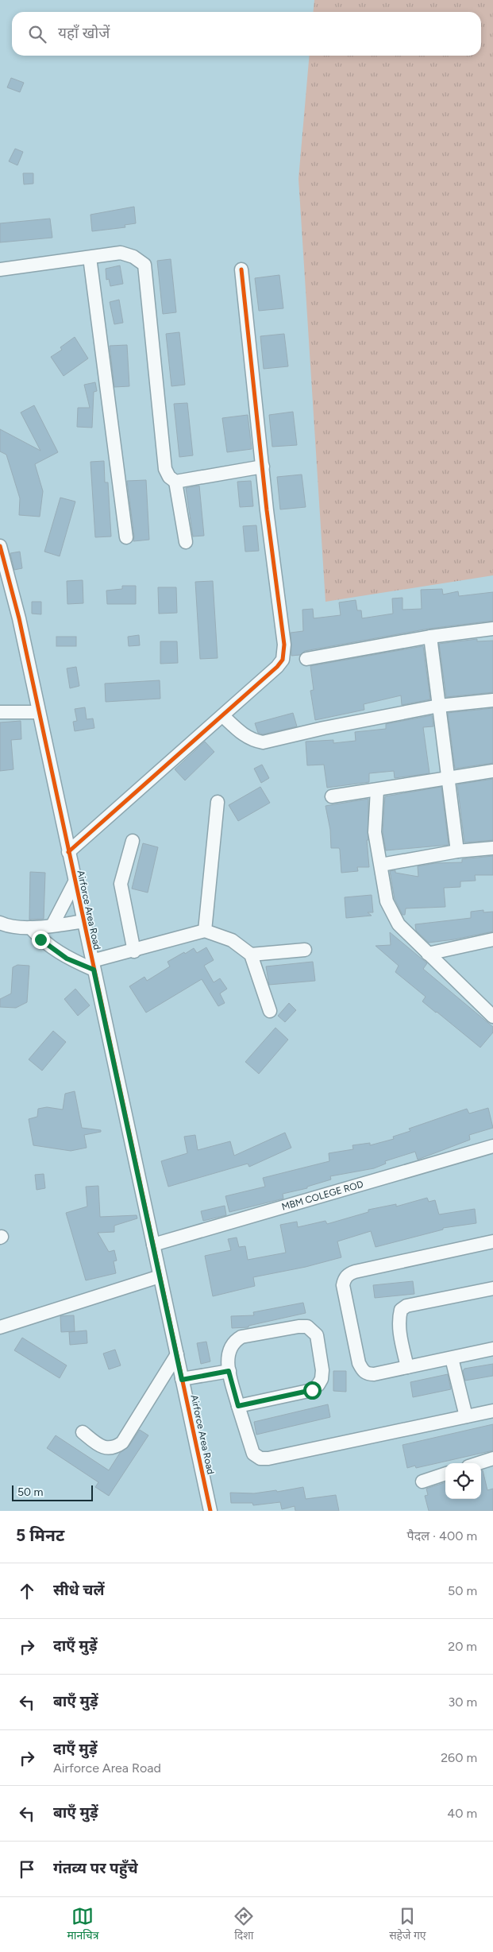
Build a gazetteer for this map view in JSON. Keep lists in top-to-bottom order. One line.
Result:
{"streets":{"street":["Airforce Area Road","MBM COLEGE ROD"]},"crossings":[["Airforce Area Road","MBM COLEGE ROD"]],"scale_bar":"50 m","page":{"search":"यहाँ खोजें","scale":"50 m","heading":["5 मिनट","पैदल · 400 m"],"list":[["सीधे चलें","50 m"],["दाएँ मुड़ें","20 m"],["बाएँ मुड़ें","30 m"],["दाएँ मुड़ें","Airforce Area Road","260 m"],["बाएँ मुड़ें","40 m"],"गंतव्य पर पहुँचे"],"nav":["मानचित्र","दिशा","सहेजे गए"]}}
